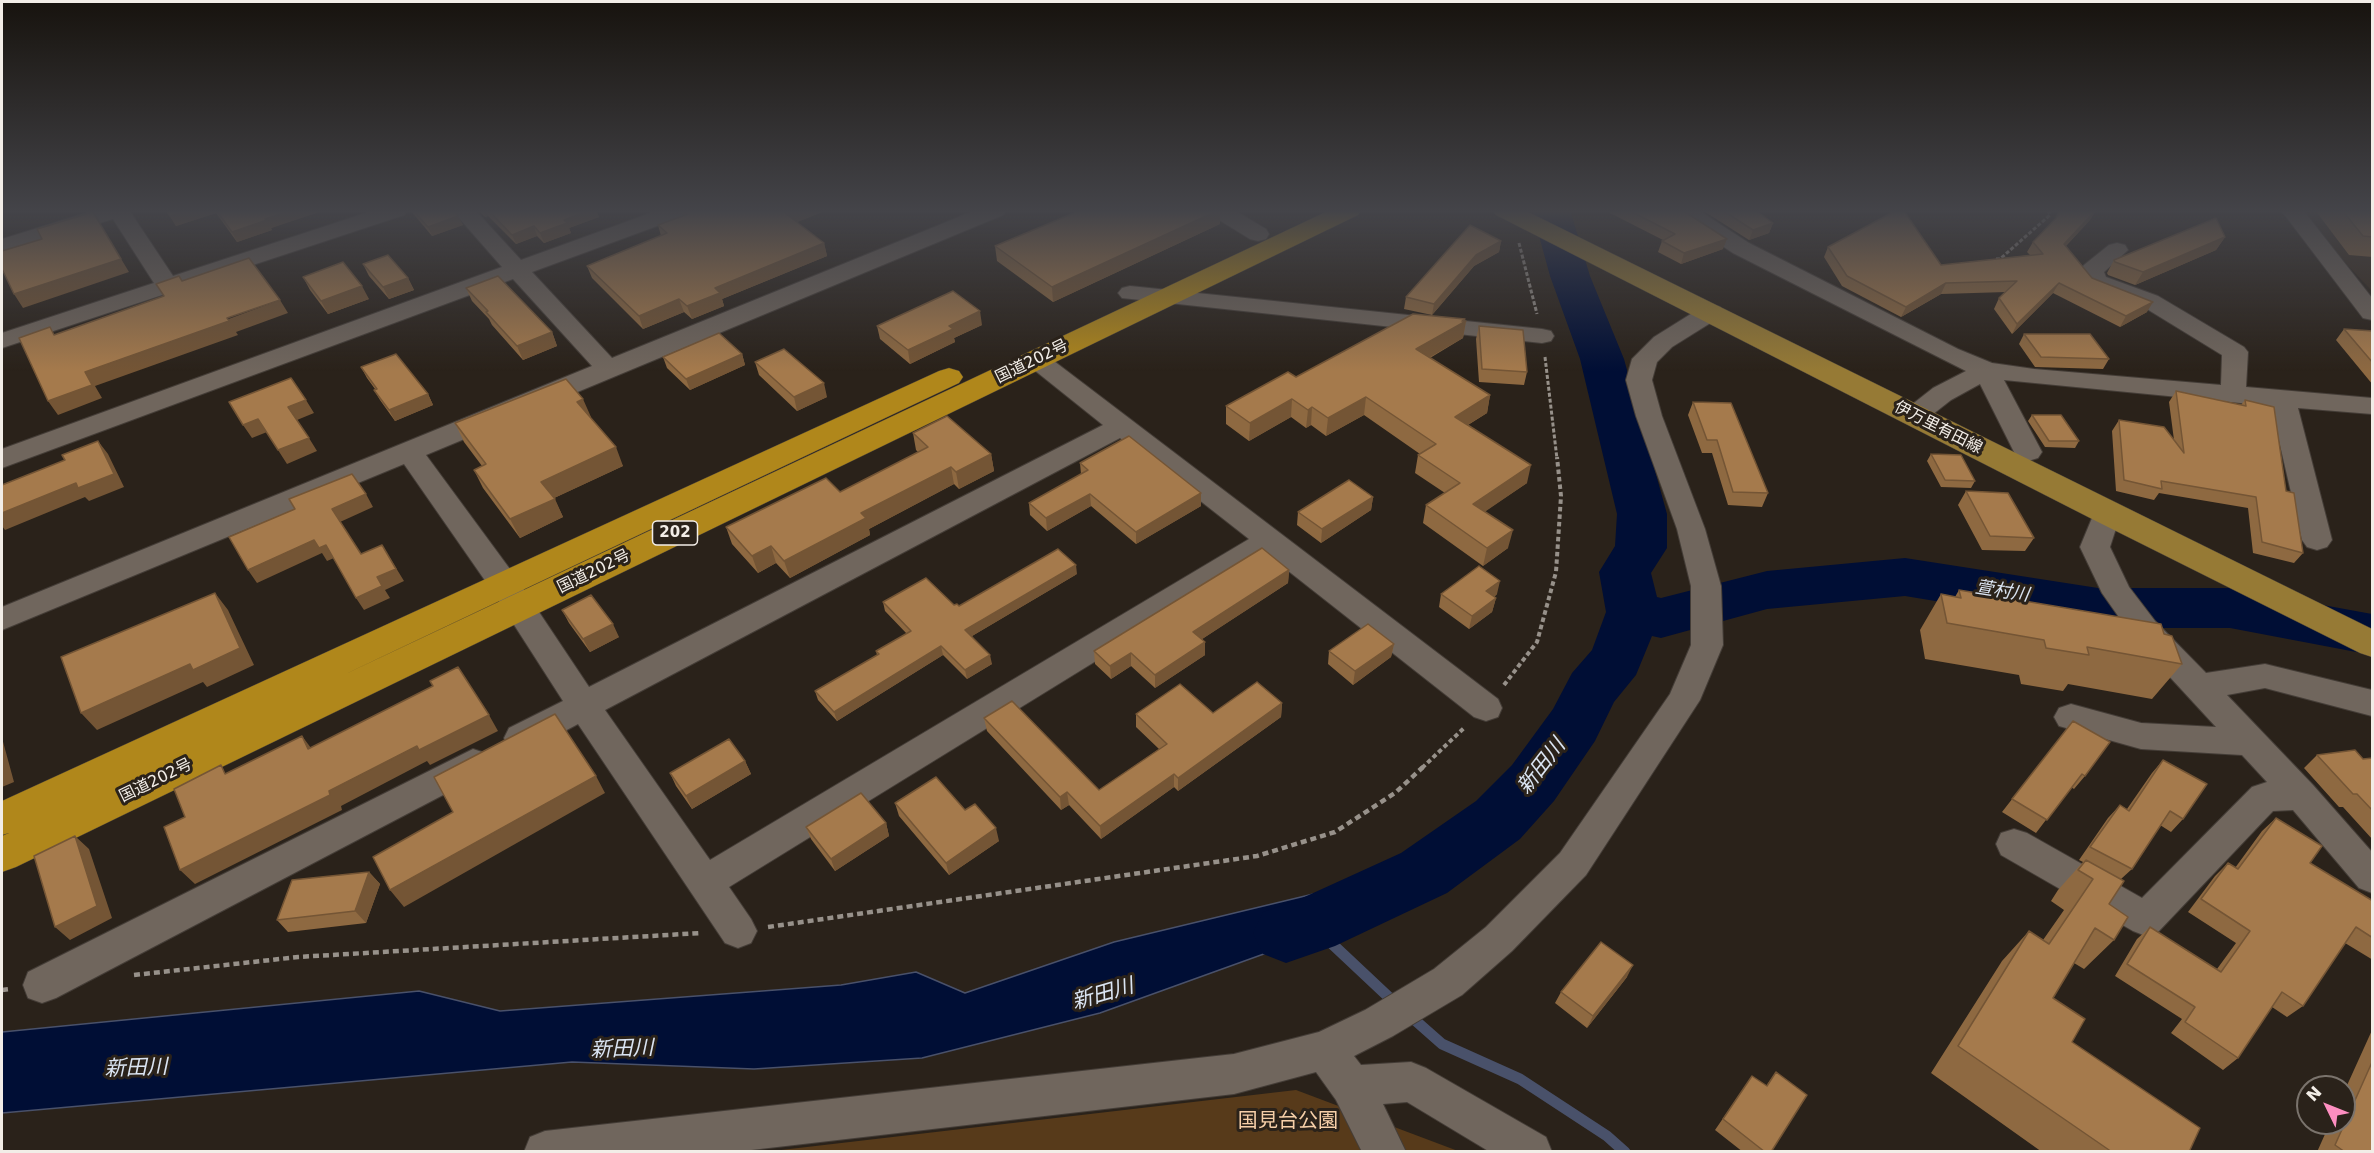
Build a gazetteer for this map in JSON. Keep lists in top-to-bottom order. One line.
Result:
{"streets":{"highway":["国道202号","202"],"main road":["伊万里有田線"]},"water":["萱村川","新田川"],"parks":["国見台公園"],"north":"top left"}
